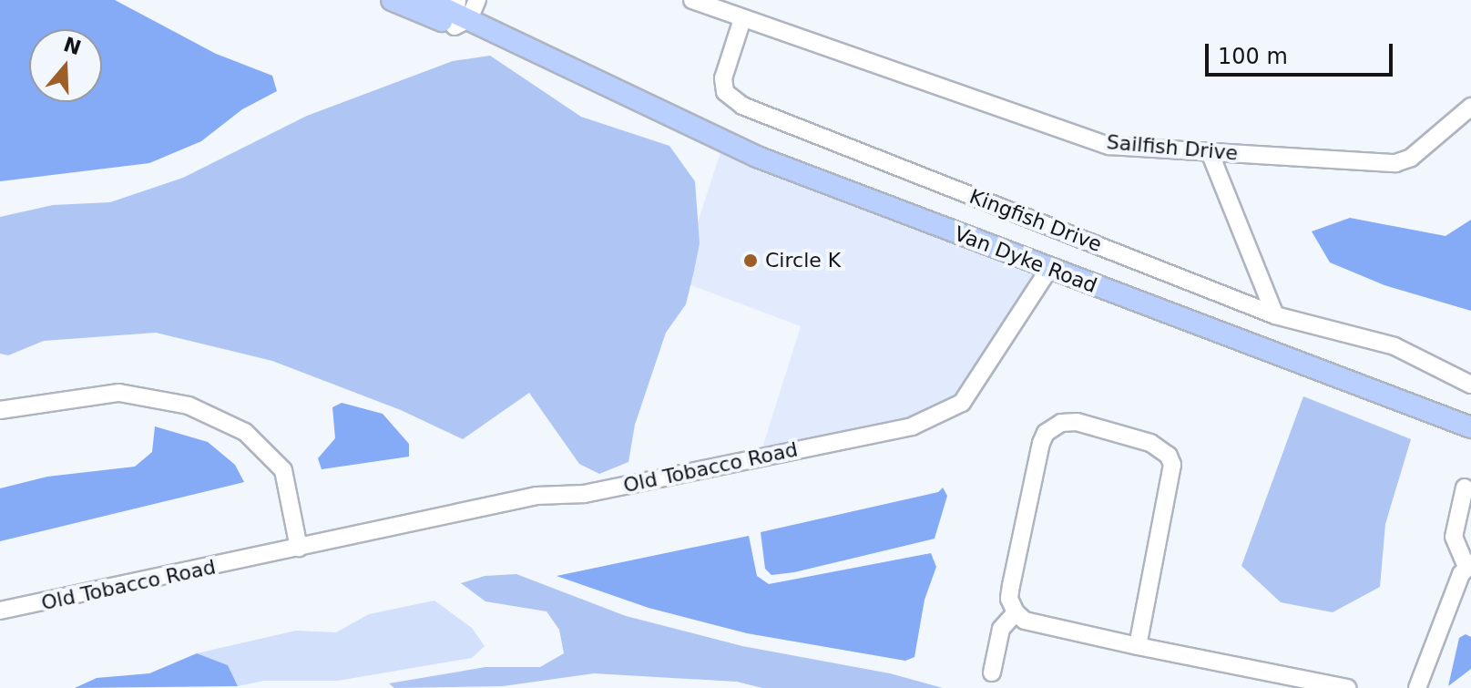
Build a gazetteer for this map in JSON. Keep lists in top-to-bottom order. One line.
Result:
{"streets":{"main road":["Van Dyke Road"],"street":["Sailfish Drive","Kingfish Drive","Old Tobacco Road"]},"crossings":[["Sailfish Drive","Kingfish Drive"],["Van Dyke Road","Old Tobacco Road"]],"places":["Circle K"],"scale_bar":"100 m","north":"top"}
